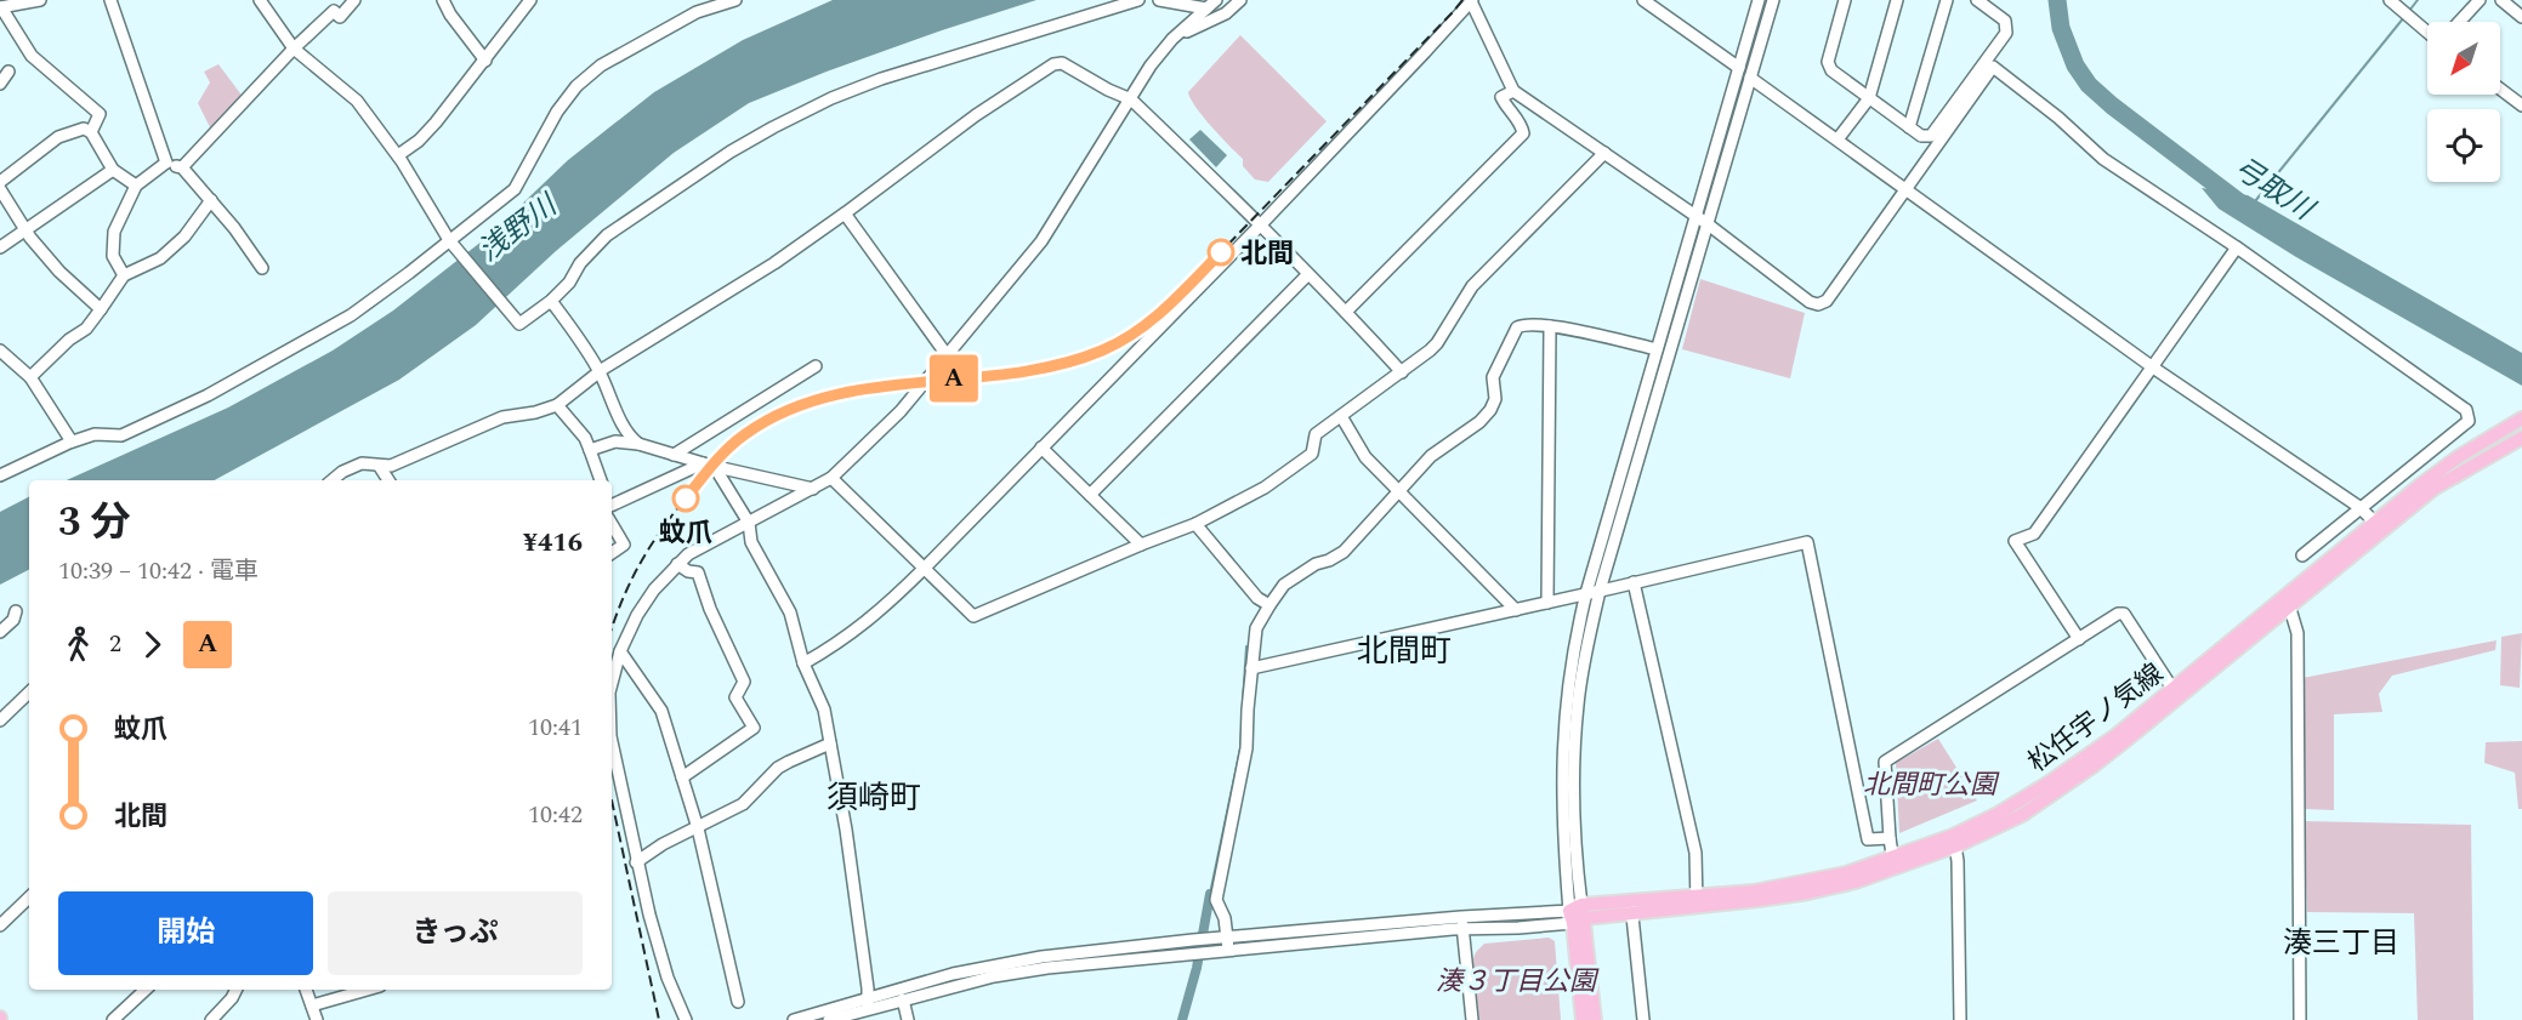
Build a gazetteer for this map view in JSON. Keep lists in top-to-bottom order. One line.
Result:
{"streets":{"main road":["松任宇ノ気線"]},"districts":["北間町","須崎町","湊三丁目"],"water":["弓取川","浅野川"],"parks":["北間町公園","湊３丁目公園"],"places":["北間","蚊爪"],"north":"bottom left","page":{"on_map":"A","heading":["3 分","10:39 – 10:42 · 電車","¥416"],"legs":["2","A"],"list":[{"name":"蚊爪","value":"10:41"},{"name":"北間","value":"10:42"}],"buttons":["開始","きっぷ"]}}
